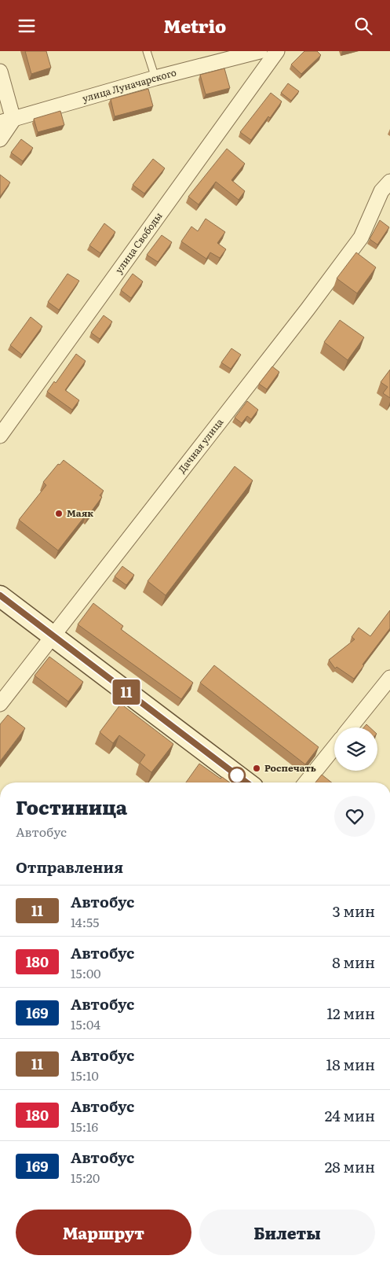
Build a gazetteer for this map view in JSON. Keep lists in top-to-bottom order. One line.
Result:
{"streets":{"street":["улица Луначарского","улица Свободы","Дачная улица"]},"places":["Маяк","Роспечать"],"lines":["bus line 11"],"page":{"header":"Metrio","on_map":"11","heading":[["Гостиница","Автобус"],"Отправления"],"list":[{"mark":"11","name":"Автобус","note":"14:55","value":"3 мин"},{"mark":"180","name":"Автобус","note":"15:00","value":"8 мин"},{"mark":"169","name":"Автобус","note":"15:04","value":"12 мин"},{"mark":"11","name":"Автобус","note":"15:10","value":"18 мин"},{"mark":"180","name":"Автобус","note":"15:16","value":"24 мин"},{"mark":"169","name":"Автобус","note":"15:20","value":"28 мин"}],"buttons":["Маршрут","Билеты"]}}
